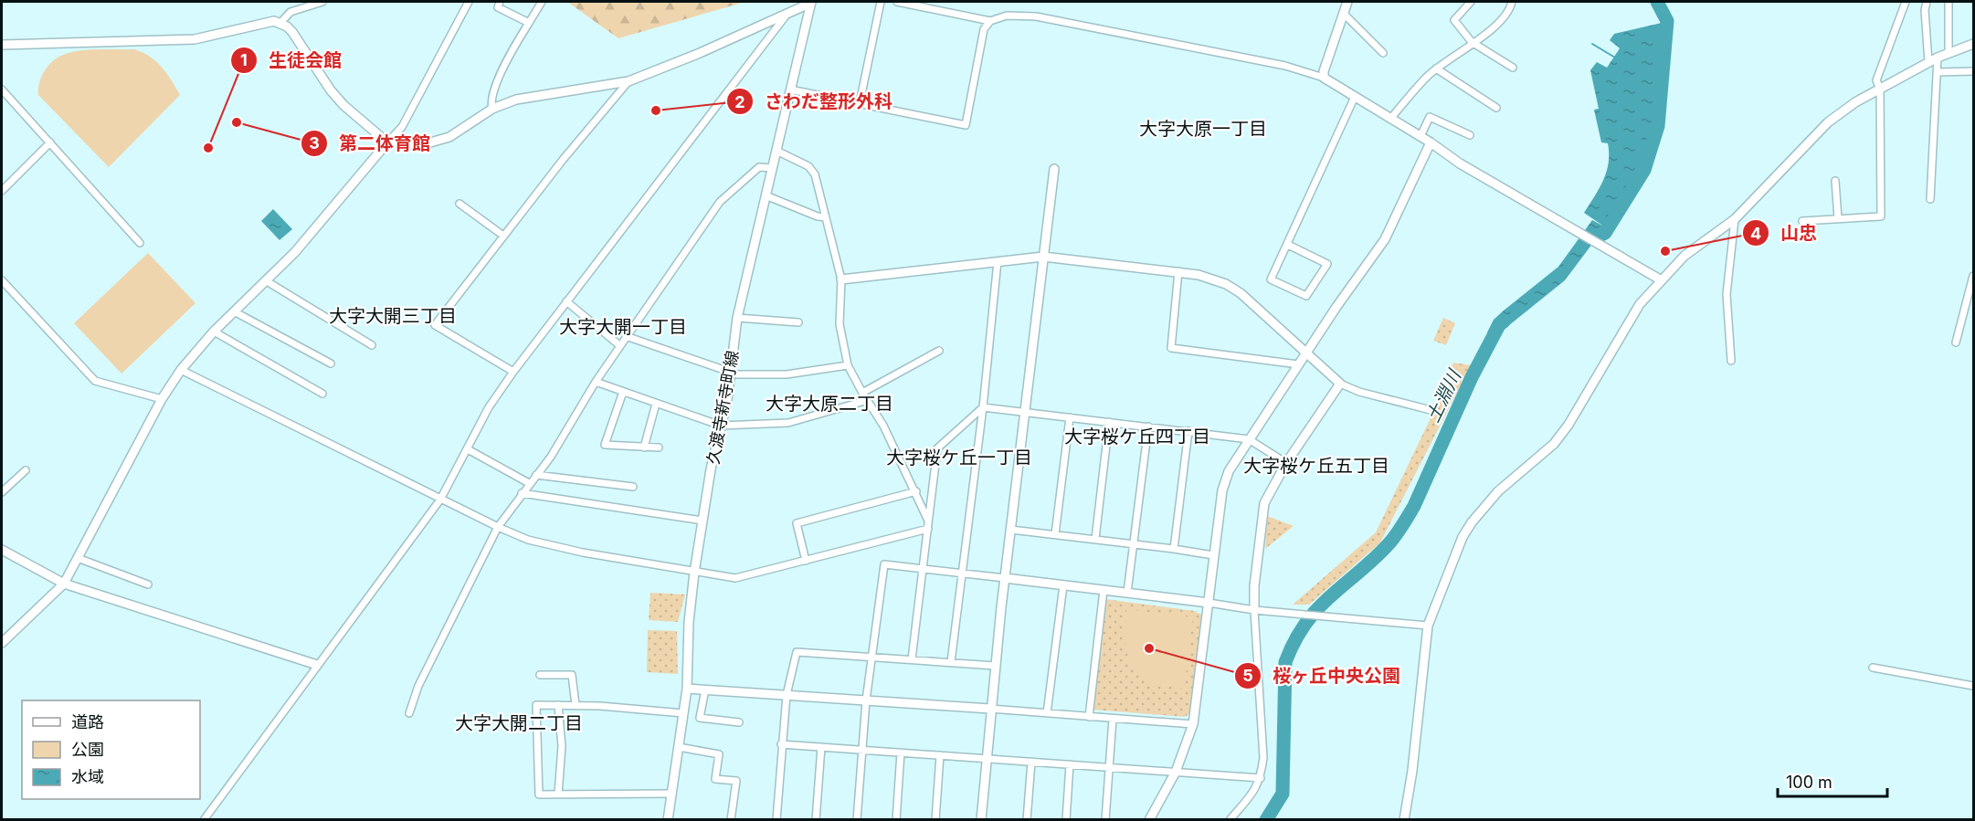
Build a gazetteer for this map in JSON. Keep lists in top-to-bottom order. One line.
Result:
{"streets":{"street":["久渡寺新寺町線"]},"districts":["大字大原一丁目","大字大開三丁目","大字大開一丁目","大字大原二丁目","大字桜ケ丘四丁目","大字桜ケ丘一丁目","大字桜ケ丘五丁目","大字大開二丁目"],"water":["土淵川"],"places":["さわだ整形外科","第二体育館","生徒会館","山忠","桜ヶ丘中央公園"],"legend":["道路","公園","水域"],"scale_bar":"100 m"}
